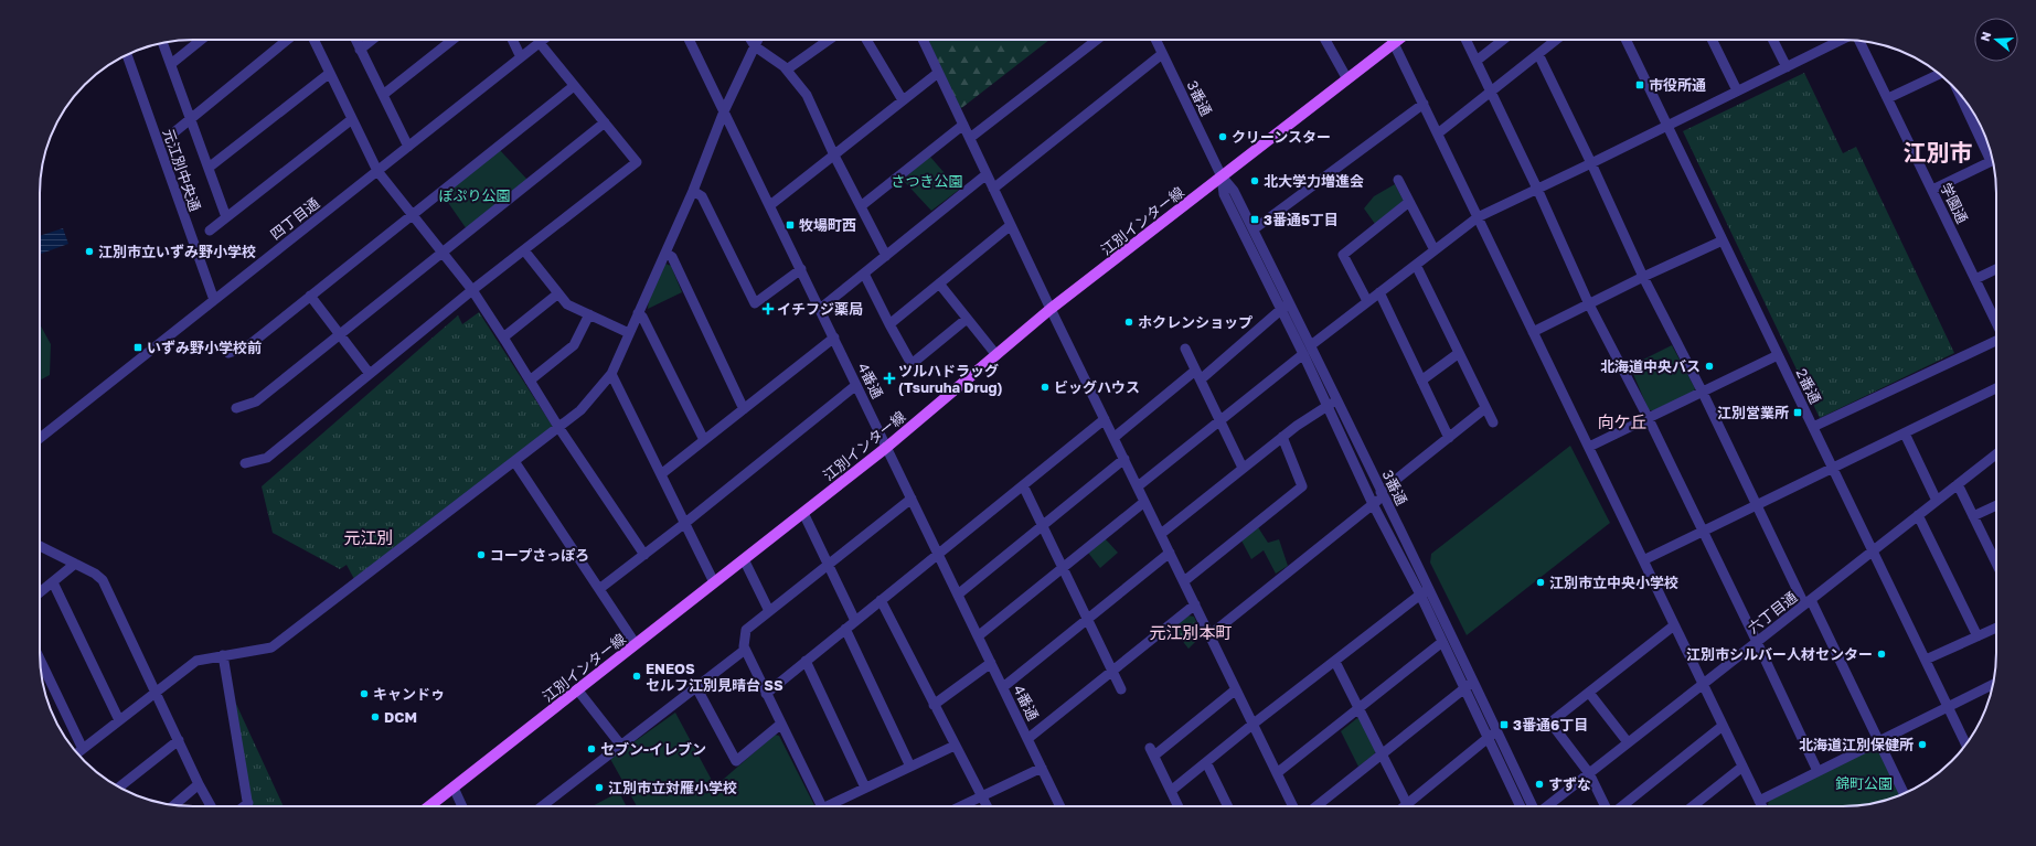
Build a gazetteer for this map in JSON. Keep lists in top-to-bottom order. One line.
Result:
{"streets":{"main road":["江別インター線"],"street":["3番通","元江別中央通","学園通","四丁目通","4番通","2番通","六丁目通"]},"crossings":[["3番通","江別インター線"],["元江別中央通","四丁目通"],["江別インター線","4番通"],["2番通","六丁目通"]],"districts":["江別市","向ケ丘","元江別","元江別本町"],"parks":["さつき公園","ぽぷり公園","錦町公園"],"places":{"transit":["市役所通","3番通5丁目","牧場町西","いずみ野小学校前","江別営業所","3番通6丁目"],"other":["クリーンスター","北大学力増進会","江別市立いずみ野小学校","ホクレンショップ","北海道中央バス","ビッグハウス","コープさっぽろ","江別市立中央小学校","江別市シルバー人材センター","ENEOS セルフ江別見晴台 SS","キャンドゥ","DCM","北海道江別保健所","セブン-イレブン","すずな","江別市立対雁小学校"],"health":["イチフジ薬局","ツルハドラッグ (Tsuruha Drug)"]},"north":"left"}
